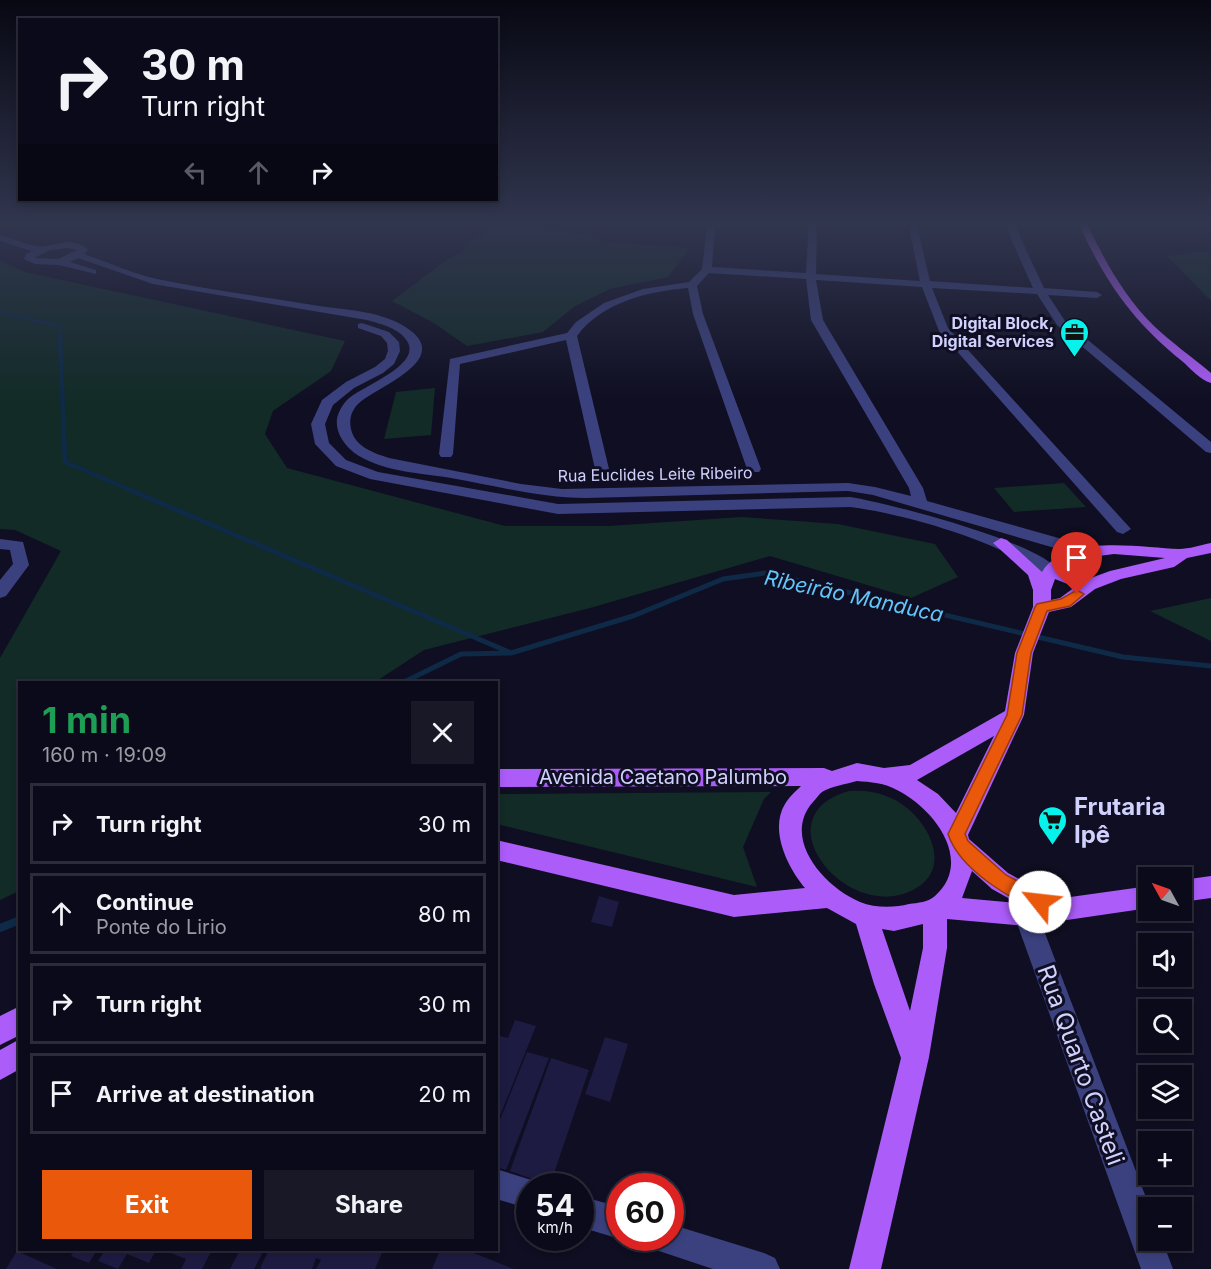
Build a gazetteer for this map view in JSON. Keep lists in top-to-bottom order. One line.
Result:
{"streets":{"main road":["Avenida Caetano Palumbo"],"street":["Rua Euclides Leite Ribeiro","Rua Quarto Casteli"]},"water":["Ribeirão Manduca"],"places":{"office":["Digital Block, Digital Services"],"supermarket":["Frutaria Ipê"]},"north":"top left","page":{"turn":["30 m","Turn right"],"heading":["1 min","160 m · 19:09"],"list":[{"name":"Turn right","value":"30 m"},{"name":"Continue","note":"Ponte do Lirio","value":"80 m"},{"name":"Turn right","value":"30 m"},{"name":"Arrive at destination","value":"20 m"}],"map_buttons":["+","−"],"buttons":["Exit","Share"],"speed":"54 km/h","limit":"60"}}
